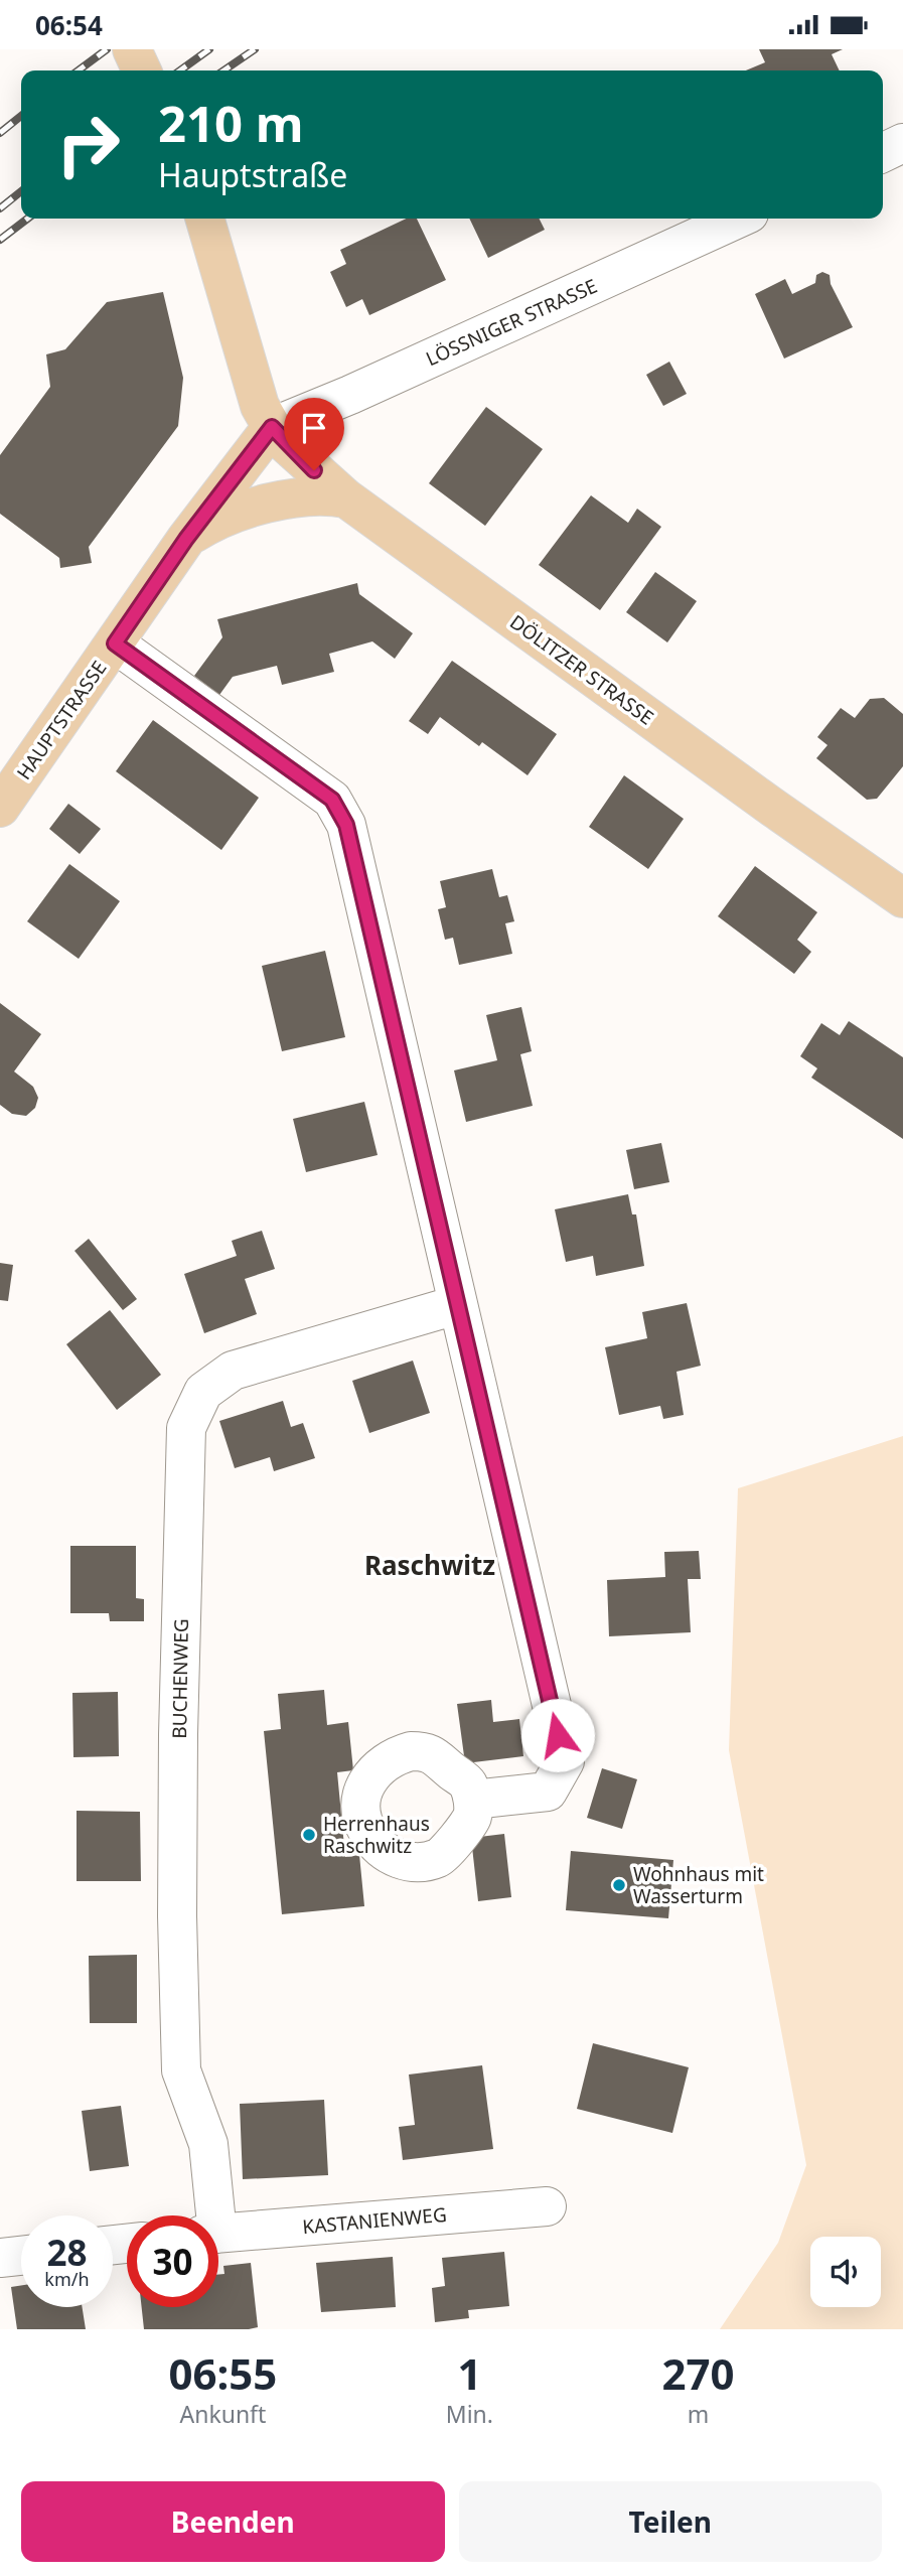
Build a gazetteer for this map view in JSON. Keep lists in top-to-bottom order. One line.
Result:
{"streets":{"main road":["DÖLITZER STRASSE","HAUPTSTRASSE"],"street":["LÖSSNIGER STRASSE","BUCHENWEG","KASTANIENWEG"]},"crossings":[["LÖSSNIGER STRASSE","DÖLITZER STRASSE"],["LÖSSNIGER STRASSE","HAUPTSTRASSE"],["DÖLITZER STRASSE","HAUPTSTRASSE"]],"districts":["Raschwitz"],"places":["Herrenhaus Raschwitz","Wohnhaus mit Wasserturm"],"page":{"status":"06:54","turn":["210 m","Hauptstraße"],"speed":"28 km/h","limit":"30","eta":["06:55","Ankunft","1","Min.","270","m"],"buttons":["Beenden","Teilen"]}}
